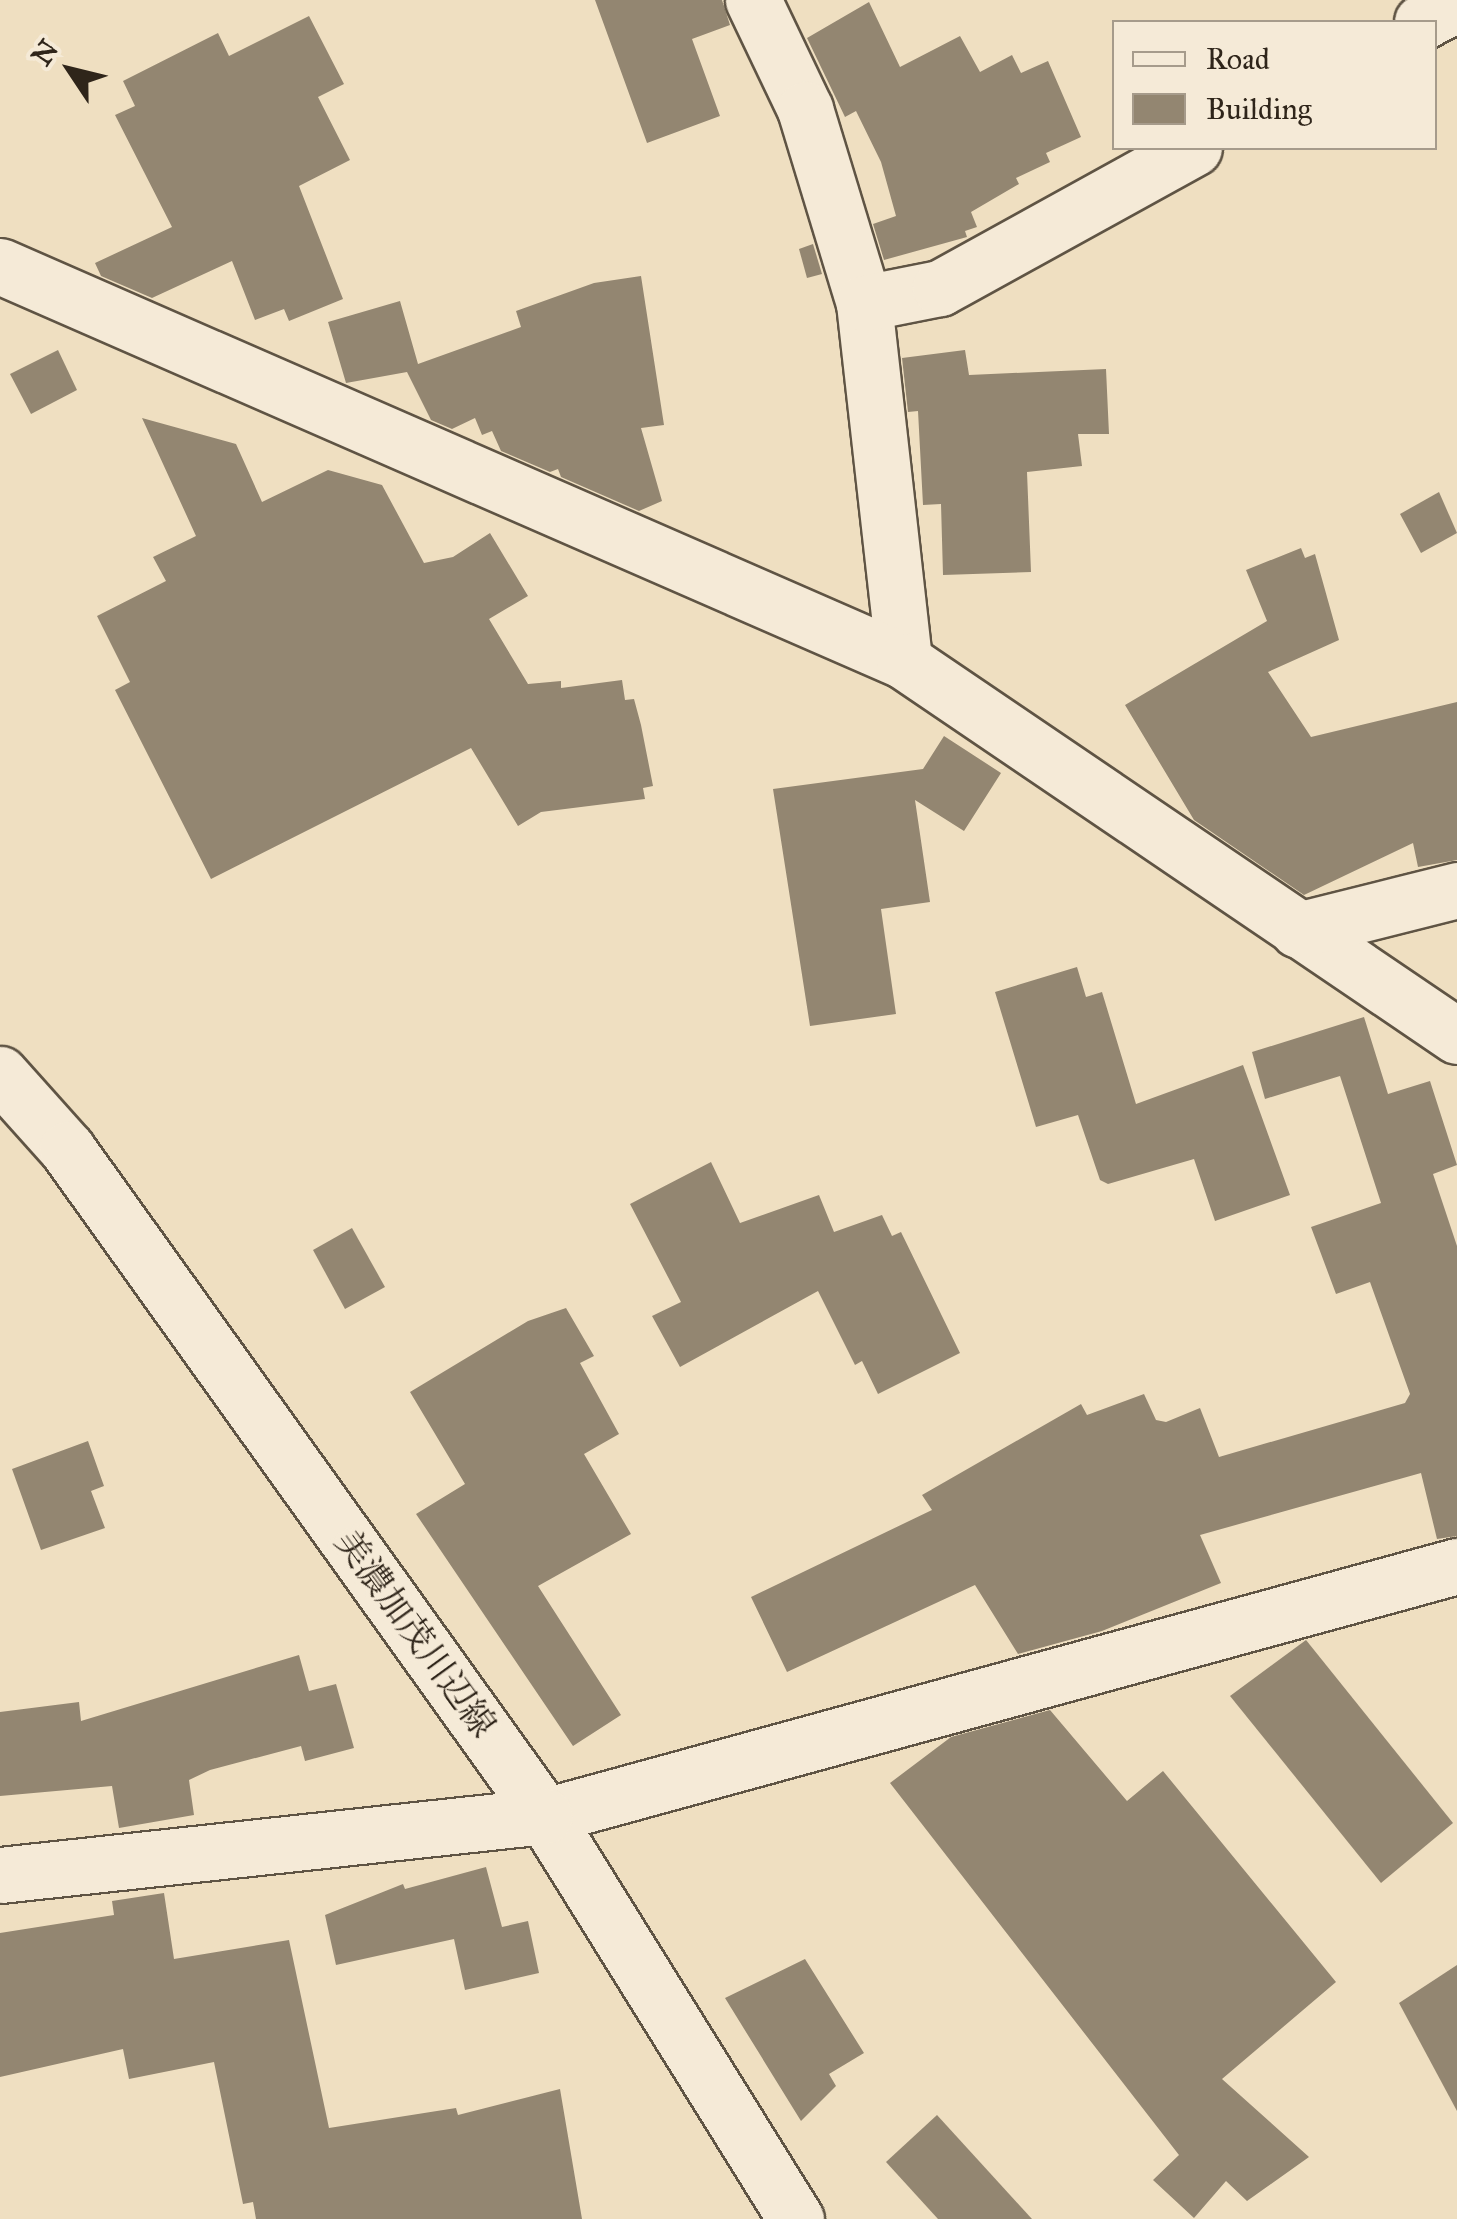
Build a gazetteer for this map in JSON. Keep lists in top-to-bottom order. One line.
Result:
{"streets":{"street":["美濃加茂川辺線"]},"legend":["Road","Building"],"north":"top left"}
